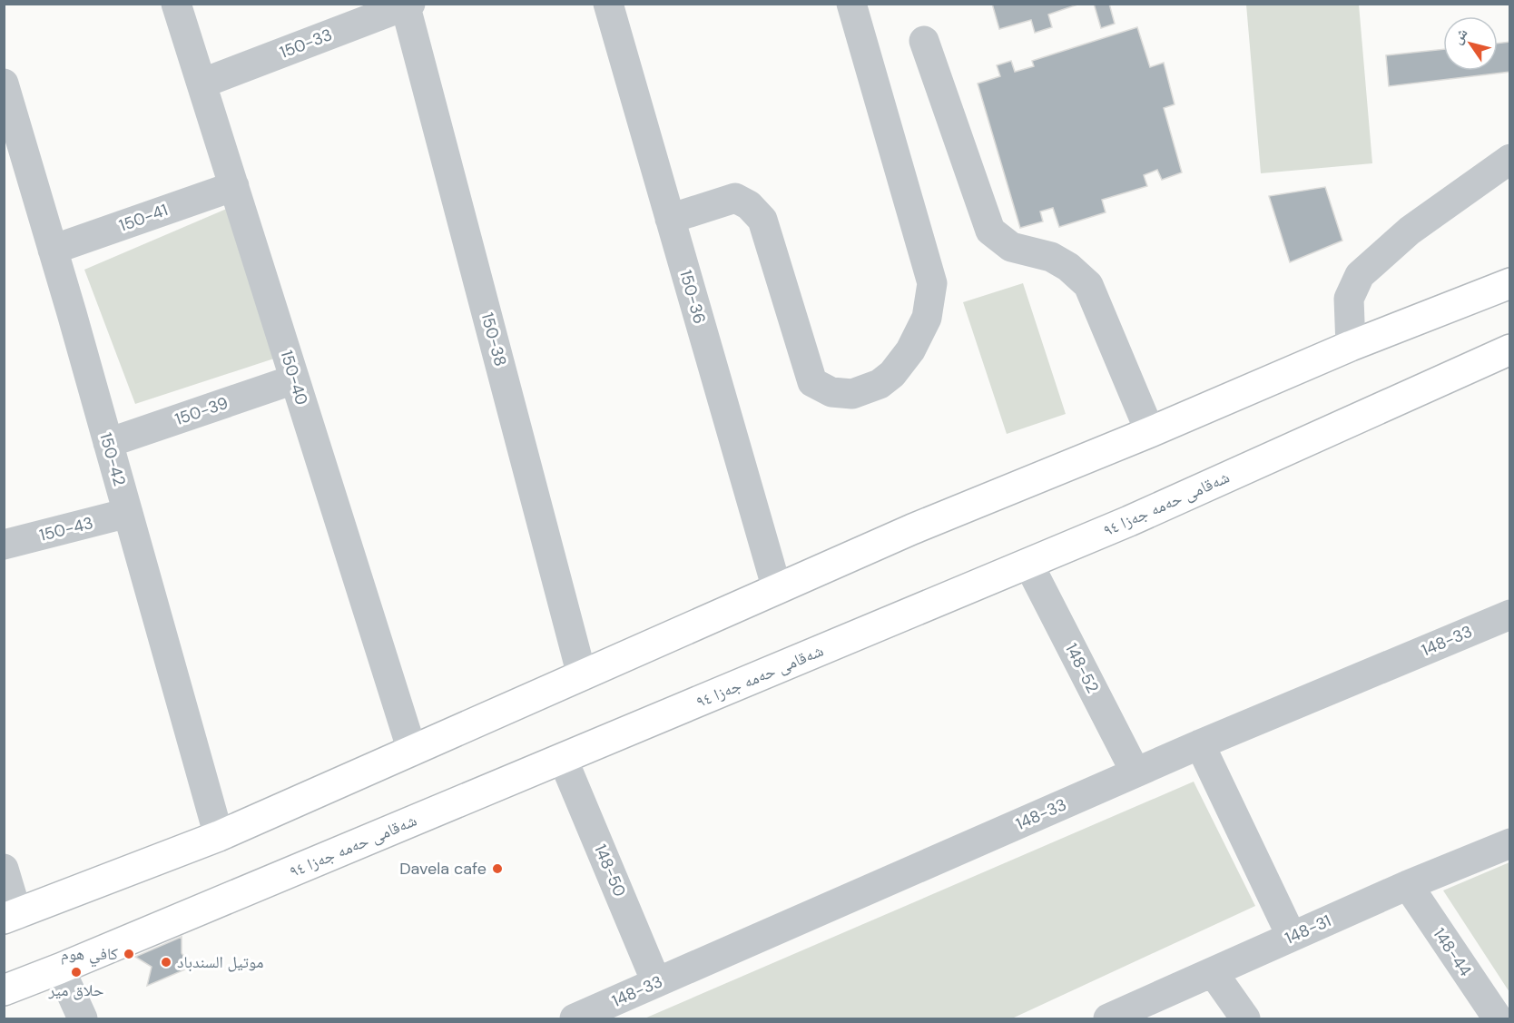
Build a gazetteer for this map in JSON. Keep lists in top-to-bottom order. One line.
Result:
{"streets":{"main road":["شەقامی حەمە جەزا ٩٤"],"street":["150-33","150-41","150-36","150-38","150-40","150-39","150-42","150-43","148-33","148-52","148-50","148-31","148-44"]},"crossings":[["150-33","150-38"],["150-33","150-40"],["150-41","150-40"],["150-41","150-42"],["150-40","150-39"],["150-39","150-42"],["150-42","150-43"],["شەقامی حەمە جەزا ٩٤","148-52"],["شەقامی حەمە جەزا ٩٤","148-50"],["148-33","148-52"],["148-33","148-50"],["148-31","148-44"]],"places":["Davela cafe","كافي هوم","موتيل السندباد","حلاق میر"],"north":"top left"}
